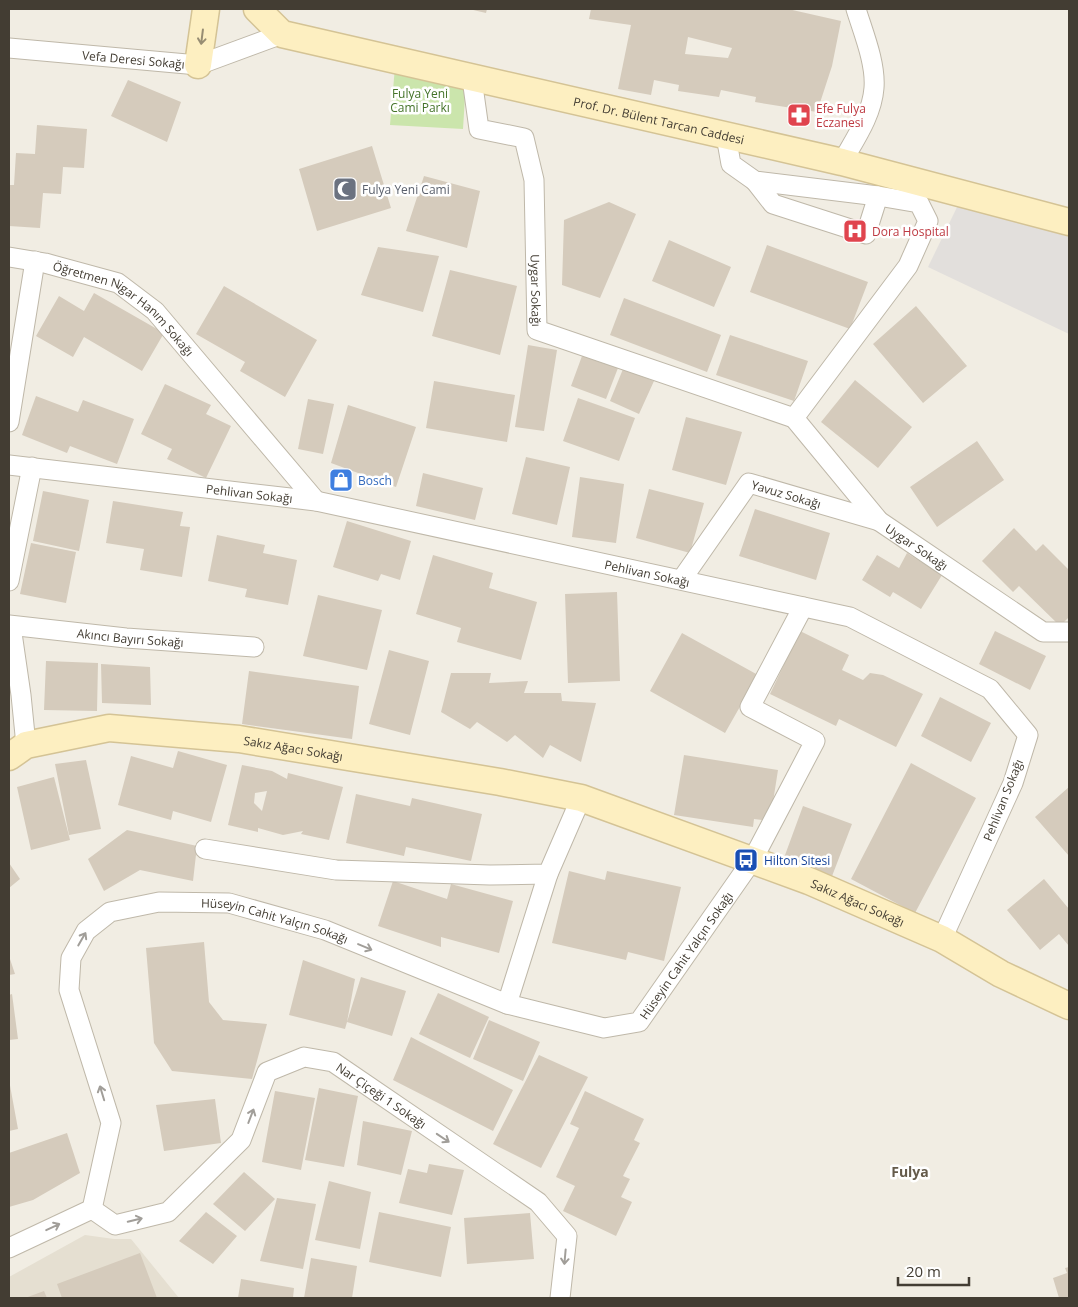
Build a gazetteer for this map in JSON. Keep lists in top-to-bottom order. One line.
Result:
{"streets":{"street":["Vefa Deresi Sokağı","Prof. Dr. Bülent Tarcan Caddesi","Uygar Sokağı","Öğretmen Nigar Hanım Sokağı","Pehlivan Sokağı","Yavuz Sokağı","Akıncı Bayırı Sokağı","Sakız Ağacı Sokağı","Hüseyin Cahit Yalçın Sokağı","Nar Çiçeği 1 Sokağı"]},"crossings":[["Vefa Deresi Sokağı","Prof. Dr. Bülent Tarcan Caddesi"],["Prof. Dr. Bülent Tarcan Caddesi","Uygar Sokağı"],["Uygar Sokağı","Yavuz Sokağı"],["Öğretmen Nigar Hanım Sokağı","Pehlivan Sokağı"],["Pehlivan Sokağı","Yavuz Sokağı"],["Pehlivan Sokağı","Sakız Ağacı Sokağı"],["Pehlivan Sokağı","Hüseyin Cahit Yalçın Sokağı"],["Sakız Ağacı Sokağı","Hüseyin Cahit Yalçın Sokağı"],["Hüseyin Cahit Yalçın Sokağı","Nar Çiçeği 1 Sokağı"]],"districts":["Fulya"],"parks":["Fulya Yeni Cami Parkı"],"places":{"pharmacy":["Efe Fulya Eczanesi"],"mosque":["Fulya Yeni Cami"],"hospital":["Dora Hospital"],"shop":["Bosch"],"bus stop":["Hilton Sitesi"]},"scale_bar":"20 m"}
